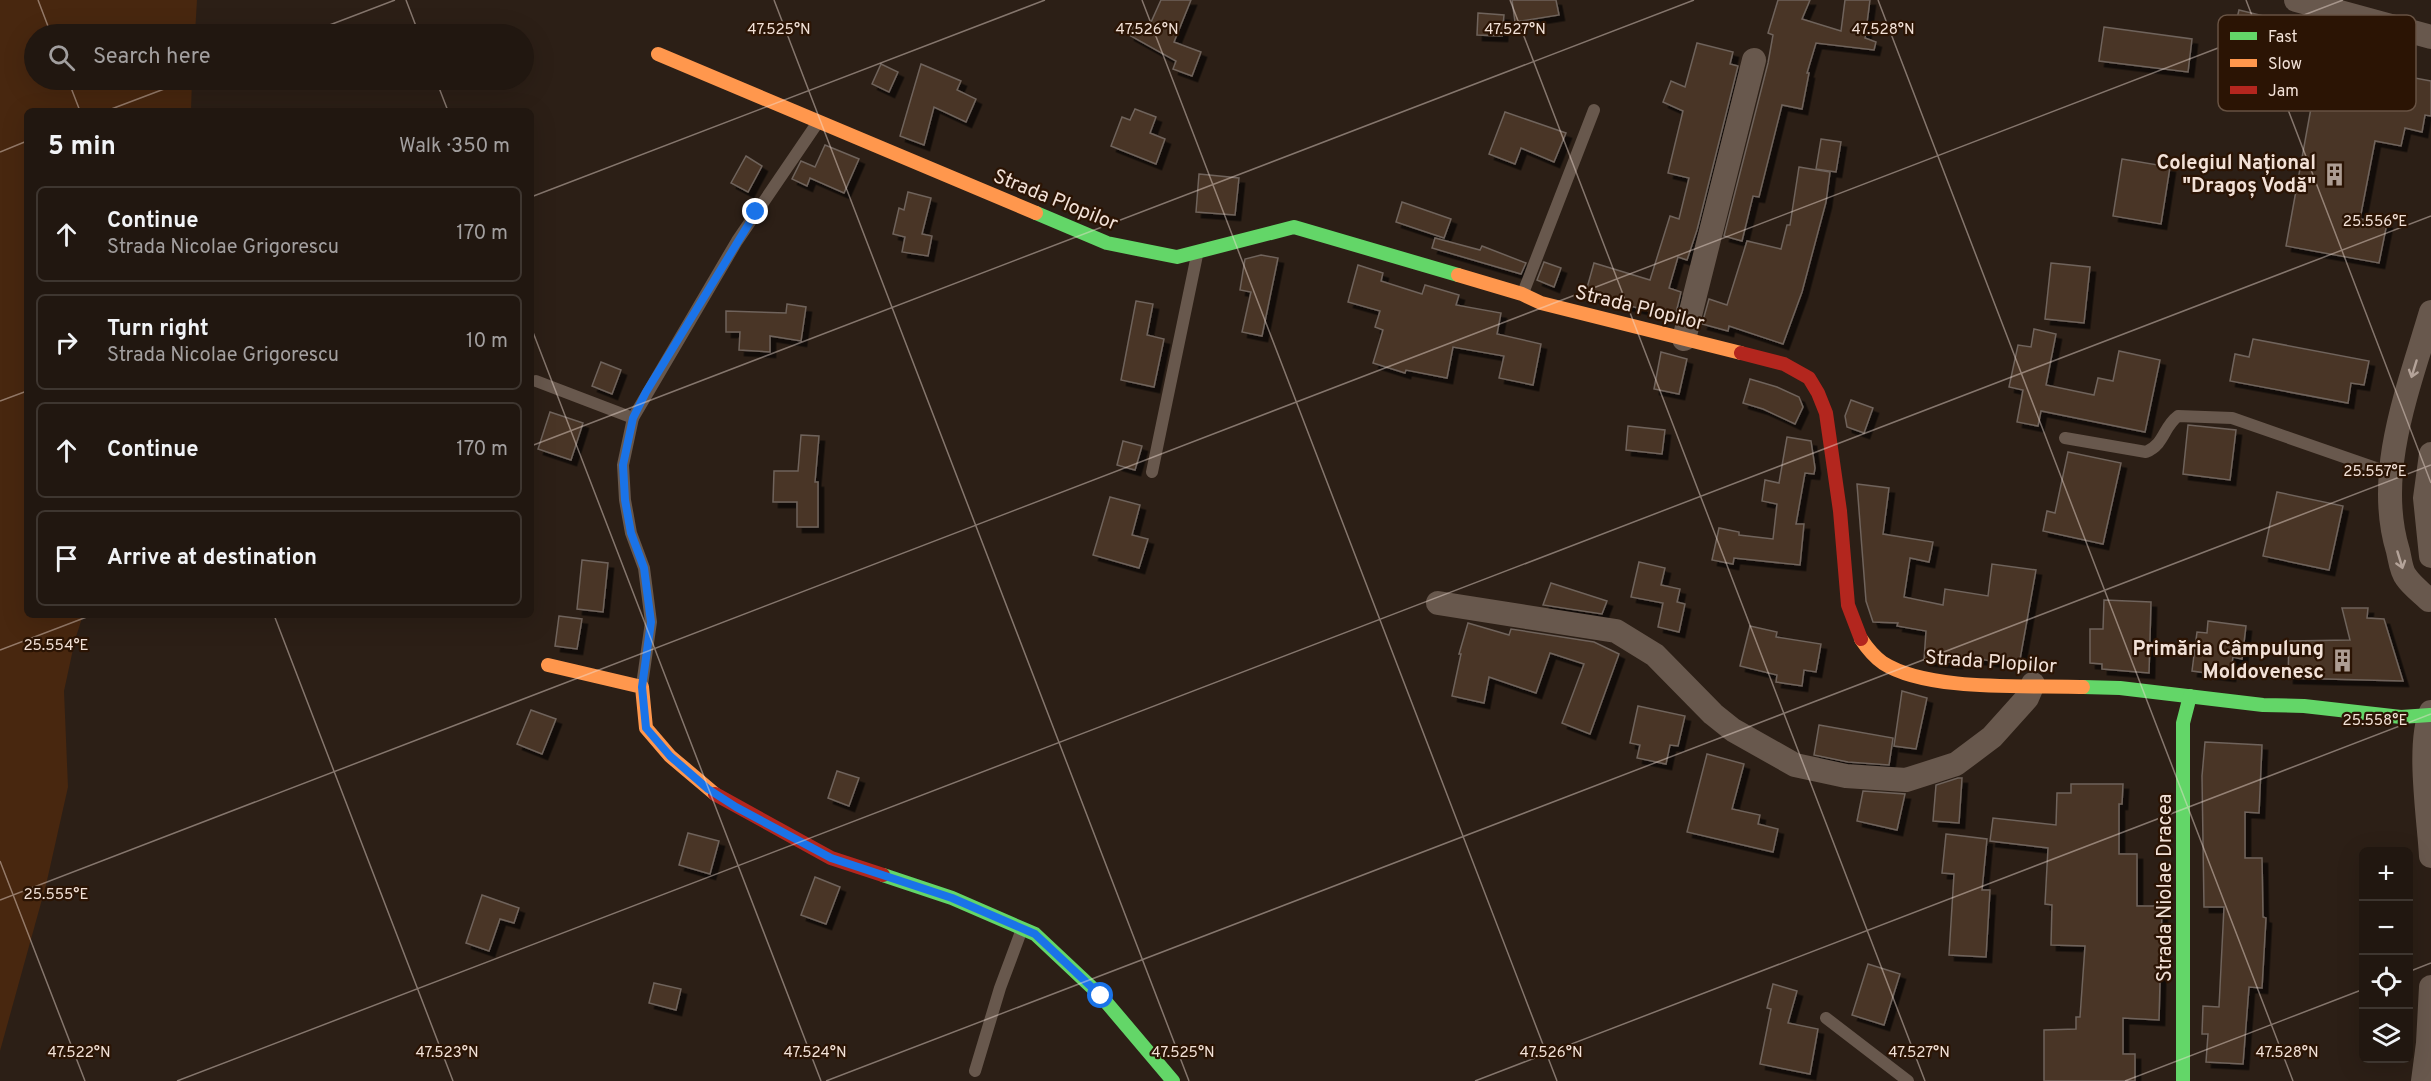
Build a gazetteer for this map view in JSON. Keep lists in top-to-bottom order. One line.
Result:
{"streets":{"street":["Strada Plopilor","Strada Niolae Dracea"]},"crossings":[["Strada Plopilor","Strada Niolae Dracea"]],"places":{"building":["Colegiul Național \"Dragoș Vodă\"","Primăria Câmpulung Moldovenesc"]},"legend":["Fast","Slow","Jam"],"page":{"search":"Search here","heading":["5 min","Walk · 350 m"],"list":[["Continue","Strada Nicolae Grigorescu","170 m"],["Turn right","Strada Nicolae Grigorescu","10 m"],["Continue","170 m"],"Arrive at destination"],"map_buttons":["+","−"]},"coordinates":["47.525°N","47.526°N","47.527°N","47.528°N","25.556°E","25.557°E","25.554°E","25.558°E","25.555°E","47.522°N","47.523°N","47.524°N"]}
